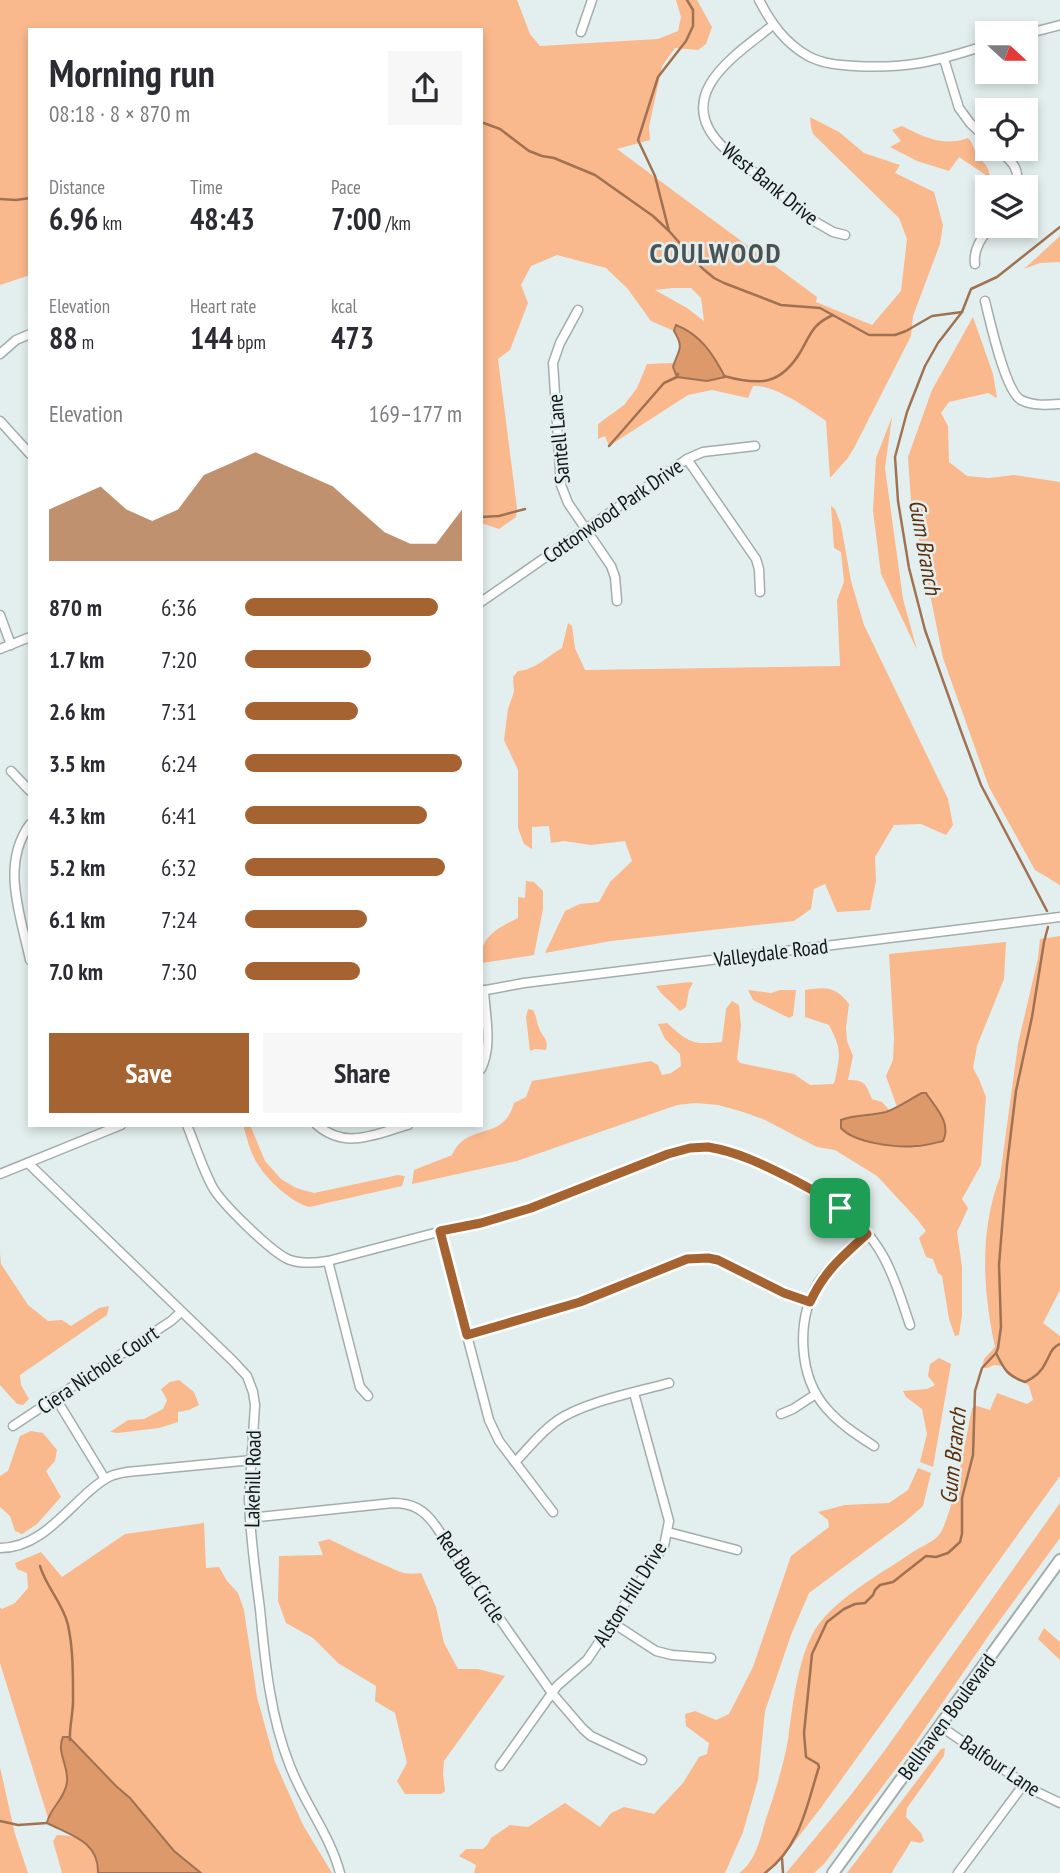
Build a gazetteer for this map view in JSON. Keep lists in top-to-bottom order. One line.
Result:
{"streets":{"main road":["Bellhaven Boulevard"],"street":["West Bank Drive","Santell Lane","Cottonwood Park Drive","Valleydale Road","Ciera Nichole Court","Lakehill Road","Red Bud Circle","Alston Hill Drive","Balfour Lane"]},"crossings":[["Santell Lane","Cottonwood Park Drive"],["Ciera Nichole Court","Lakehill Road"],["Lakehill Road","Red Bud Circle"],["Red Bud Circle","Alston Hill Drive"],["Bellhaven Boulevard","Balfour Lane"]],"districts":["COULWOOD"],"water":["Gum Branch"],"north":"right","page":{"heading":["Morning run","08:18 · 8 × 870 m"],"stats":[["Distance","6.96 km"],["Time","48:43"],["Pace","7:00 /km"],["Elevation","88 m"],["Heart rate","144 bpm"],["kcal","473"]],"chart":["Elevation","169–177 m"],"list":[{"name":"870 m","note":"6:36"},{"name":"1.7 km","note":"7:20"},{"name":"2.6 km","note":"7:31"},{"name":"3.5 km","note":"6:24"},{"name":"4.3 km","note":"6:41"},{"name":"5.2 km","note":"6:32"},{"name":"6.1 km","note":"7:24"},{"name":"7.0 km","note":"7:30"}],"buttons":["Save","Share"]}}
